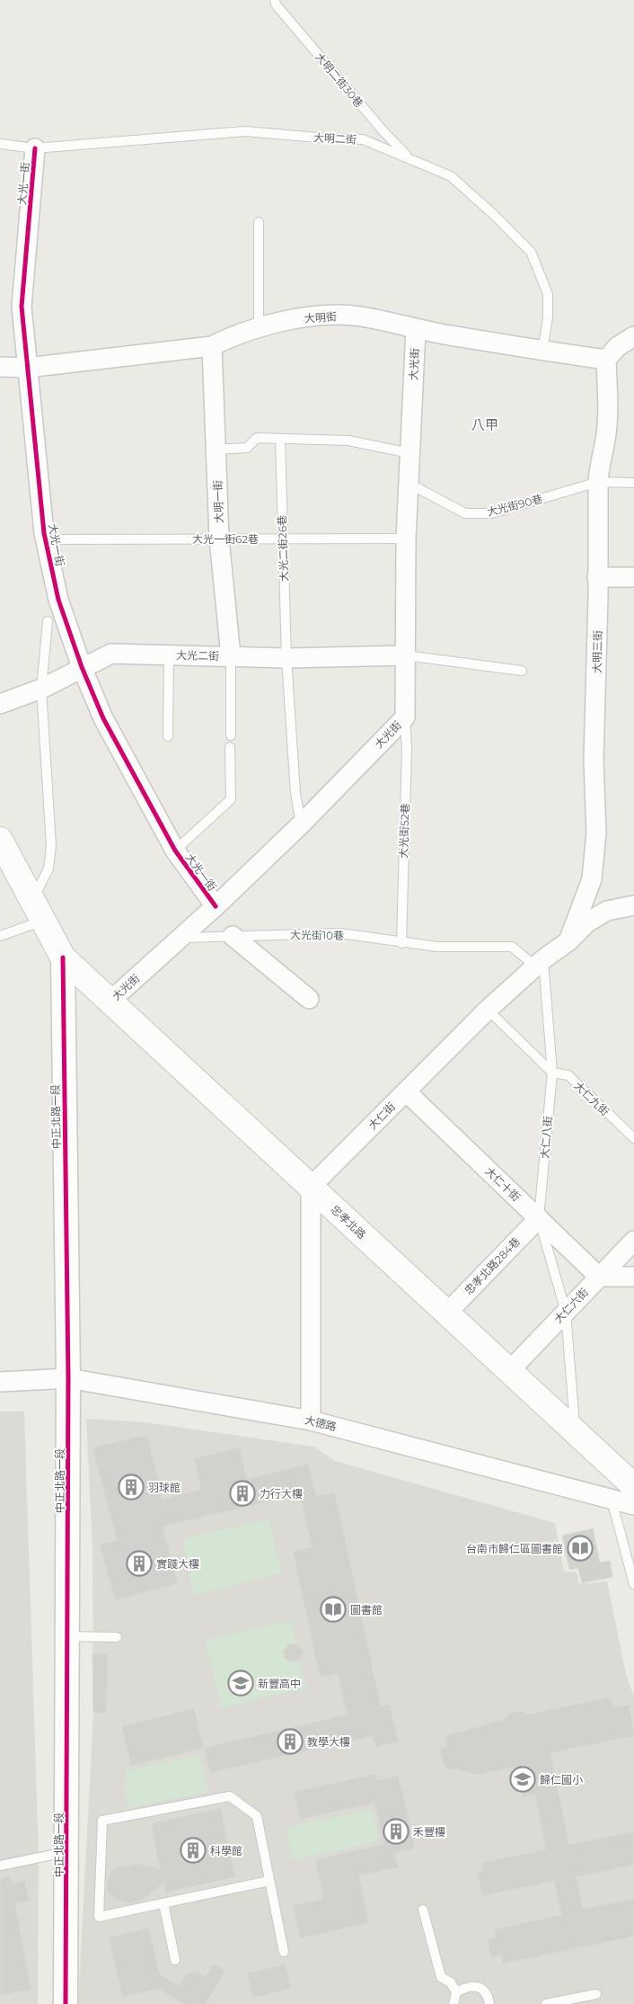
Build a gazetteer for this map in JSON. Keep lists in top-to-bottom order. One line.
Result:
{"streets":{"main road":["中正北路一段","忠孝北路"],"street":["大光一街","大明街","大光街","大明一街","大明三街","大光二街","大仁街","大仁十街","忠孝北路284巷","大仁六街","大德路"],"lane":["大明二街30巷","大明二街","大光街90巷","大光一街62巷","大光二街26巷","大光街52巷","大光街10巷","大仁九街","大仁八街"]},"crossings":[["大明二街30巷","大明二街"],["大明二街","大光一街"],["大明二街","大明街"],["大光一街","大明街"],["大光一街","大光街"],["大光一街","大光一街62巷"],["大光一街","大光二街"],["大明街","大光街"],["大明街","大明一街"],["大明街","大明三街"],["大光街","大光街90巷"],["大光街","大光一街62巷"],["大光街","大光二街26巷"],["大光街","大光二街"],["大光街","大光街52巷"],["大光街","大光街10巷"],["大光街","忠孝北路"],["大明一街","大光一街62巷"],["大明一街","大光二街"],["大光街90巷","大明三街"],["大光一街62巷","大光二街26巷"],["大光二街26巷","大光二街"],["大明三街","大仁街"],["大光街52巷","大光街10巷"],["大光街10巷","大仁街"],["大光街10巷","大仁八街"],["大仁九街","大仁街"],["大仁九街","大仁八街"],["大仁街","大仁八街"],["大仁街","大仁十街"],["大仁街","忠孝北路"],["中正北路一段","忠孝北路"],["中正北路一段","大德路"],["大仁八街","大仁十街"],["大仁八街","忠孝北路"],["大仁八街","忠孝北路284巷"],["大仁八街","大仁六街"],["大仁十街","忠孝北路284巷"],["大仁十街","大仁六街"],["忠孝北路","忠孝北路284巷"],["忠孝北路","大仁六街"]],"districts":["八甲"],"places":{"building":["羽球館","力行大樓","實踐大樓","教學大樓","禾豐樓","科學館"],"library":["台南市歸仁區圖書館","圖書館"],"school or university":["新豐高中","歸仁國小"]}}
